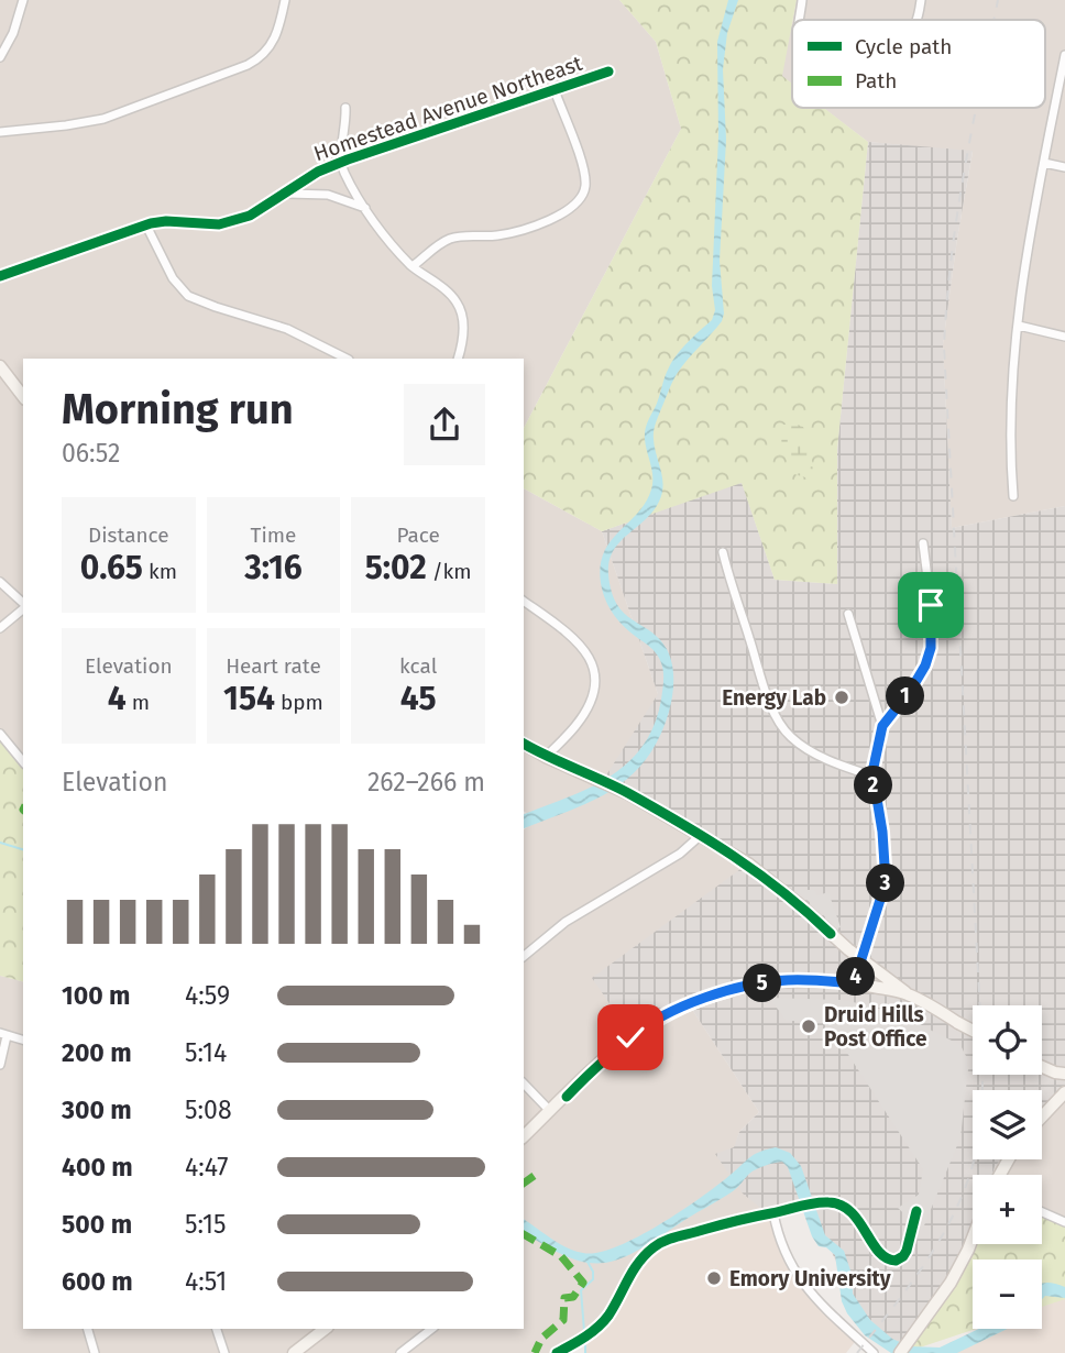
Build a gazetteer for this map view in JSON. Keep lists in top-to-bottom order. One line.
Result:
{"streets":{"street":["Homestead Avenue Northeast"]},"places":["Energy Lab","Druid Hills Post Office","Emory University"],"legend":["Cycle path","Path"],"page":{"heading":["Morning run","06:52"],"stats":[["Distance","0.65 km"],["Time","3:16"],["Pace","5:02 /km"],["Elevation","4 m"],["Heart rate","154 bpm"],["kcal","45"]],"pins":["1","2","3","4","5"],"chart":["Elevation","262–266 m"],"list":[{"name":"100 m","note":"4:59"},{"name":"200 m","note":"5:14"},{"name":"300 m","note":"5:08"},{"name":"400 m","note":"4:47"},{"name":"500 m","note":"5:15"},{"name":"600 m","note":"4:51"}],"map_buttons":["+","−"]}}
